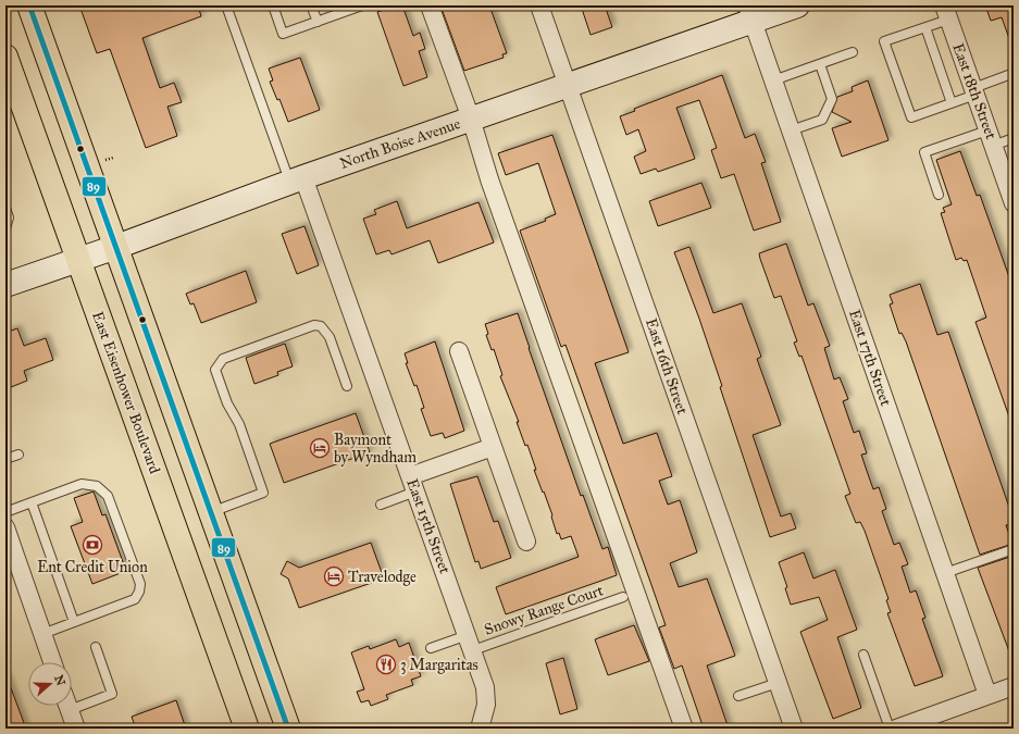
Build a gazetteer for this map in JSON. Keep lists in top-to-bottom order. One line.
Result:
{"streets":{"highway":["East Eisenhower Boulevard"],"street":["East 18th Street","North Boise Avenue","East 17th Street","East 16th Street","East 15th Street"],"lane":["Snowy Range Court"]},"crossings":[["North Boise Avenue","East 17th Street"],["North Boise Avenue","East 16th Street"],["North Boise Avenue","East Eisenhower Boulevard"],["North Boise Avenue","East 15th Street"],["East 15th Street","Snowy Range Court"]],"places":{"hotel":["Baymont by Wyndham","Travelodge"],"bank":["Ent Credit Union"],"restaurant":["3 Margaritas"]},"lines":["transit line 89"],"north":"right"}
